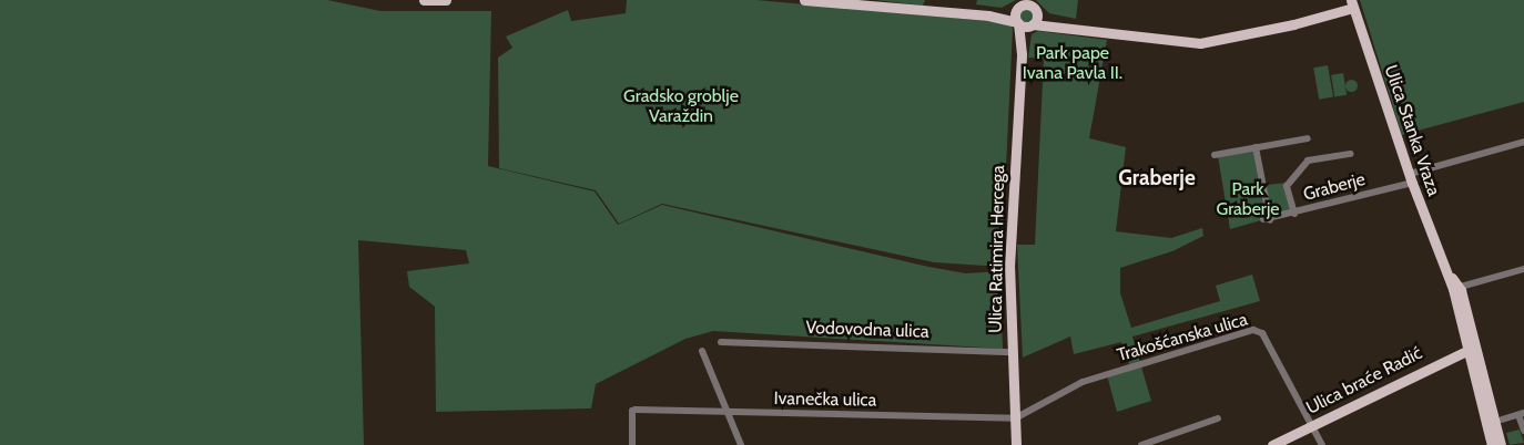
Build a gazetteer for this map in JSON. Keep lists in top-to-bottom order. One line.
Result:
{"streets":{"main road":["Ulica Stanka Vraza","Ulica Ratimira Hercega","Ulica braće Radić"],"street":["Graberje","Vodovodna ulica","Trakošćanska ulica","Ivanečka ulica"]},"crossings":[["Ulica Stanka Vraza","Graberje"],["Ulica Stanka Vraza","Ulica braće Radić"],["Ulica Ratimira Hercega","Vodovodna ulica"],["Ulica Ratimira Hercega","Trakošćanska ulica"],["Ulica Ratimira Hercega","Ivanečka ulica"],["Trakošćanska ulica","Ulica braće Radić"],["Trakošćanska ulica","Ivanečka ulica"]],"districts":["Graberje"],"parks":["Park pape Ivana Pavla II.","Gradsko groblje Varaždin","Park Graberje"]}
